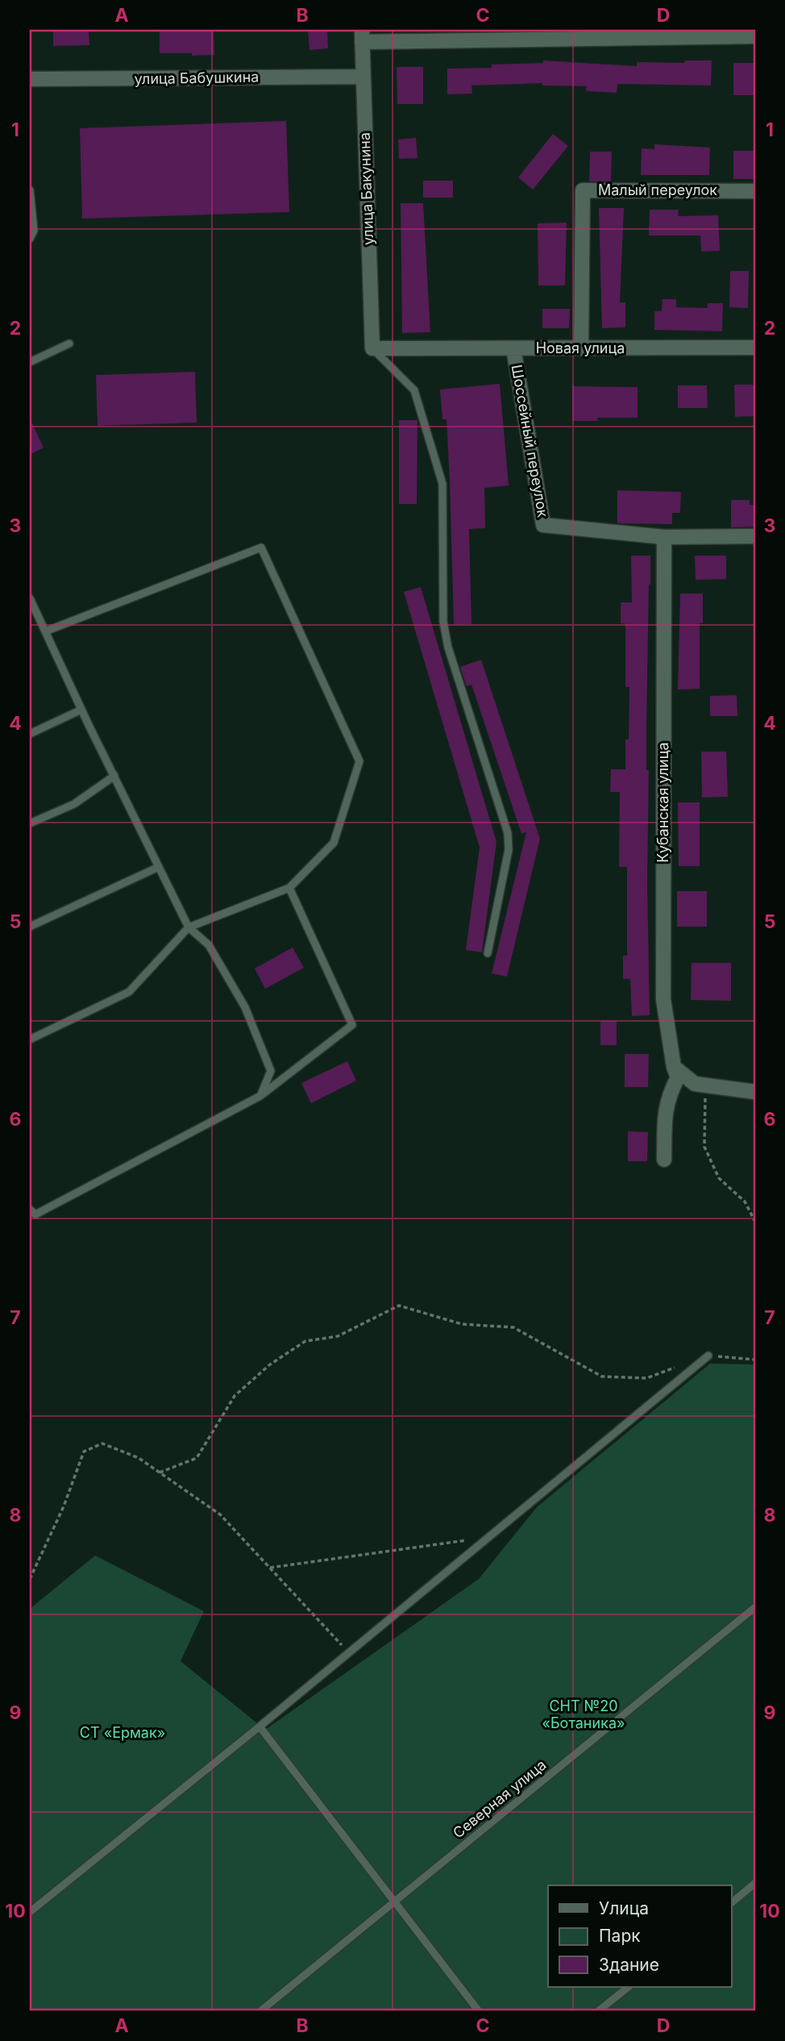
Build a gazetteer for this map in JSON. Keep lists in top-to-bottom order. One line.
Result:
{"streets":{"street":["улица Бабушкина","улица Бакунина","Малый переулок","Новая улица","Шоссейный переулок","Кубанская улица"],"lane":["Северная улица"]},"crossings":[["улица Бабушкина","улица Бакунина"],["улица Бакунина","Новая улица"],["Малый переулок","Новая улица"],["Новая улица","Шоссейный переулок"],["Шоссейный переулок","Кубанская улица"]],"parks":["СНТ №20 «Ботаника»","СТ «Ермак»"],"legend":["Улица","Парк","Здание"],"grid":{"columns":["A","B","C","D"],"rows":["1","2","3","4","5","6","7","8","9","10"]}}
